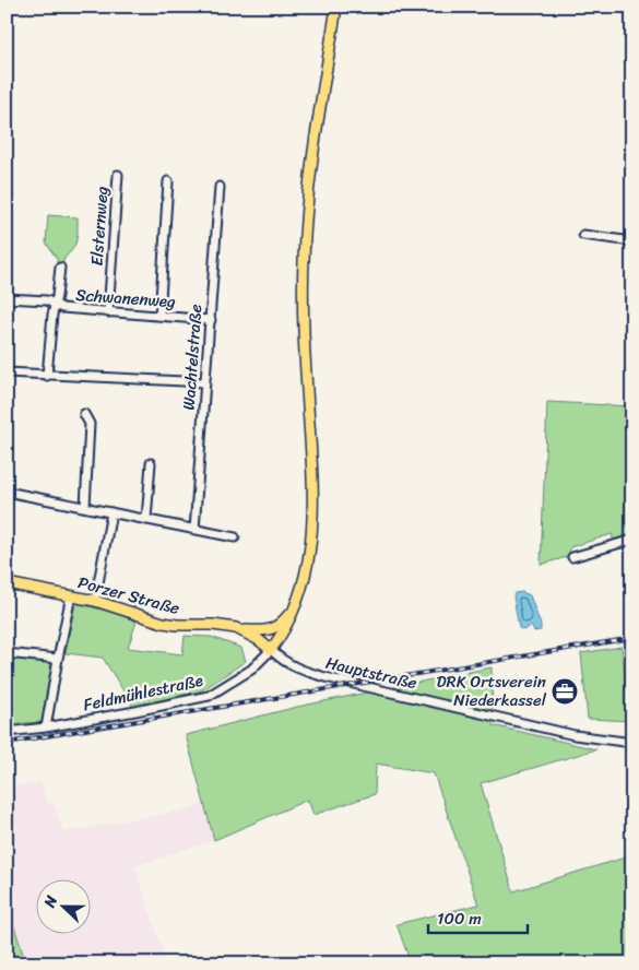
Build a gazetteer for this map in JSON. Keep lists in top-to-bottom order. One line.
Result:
{"streets":{"main road":["Porzer Straße"],"street":["Elsternweg","Schwanenweg","Wachtelstraße","Hauptstraße","Feldmühlestraße"]},"crossings":[["Elsternweg","Schwanenweg"],["Schwanenweg","Wachtelstraße"],["Porzer Straße","Hauptstraße"],["Porzer Straße","Feldmühlestraße"],["Hauptstraße","Feldmühlestraße"]],"places":{"office":["DRK Ortsverein Niederkassel"]},"scale_bar":"100 m","north":"left"}
